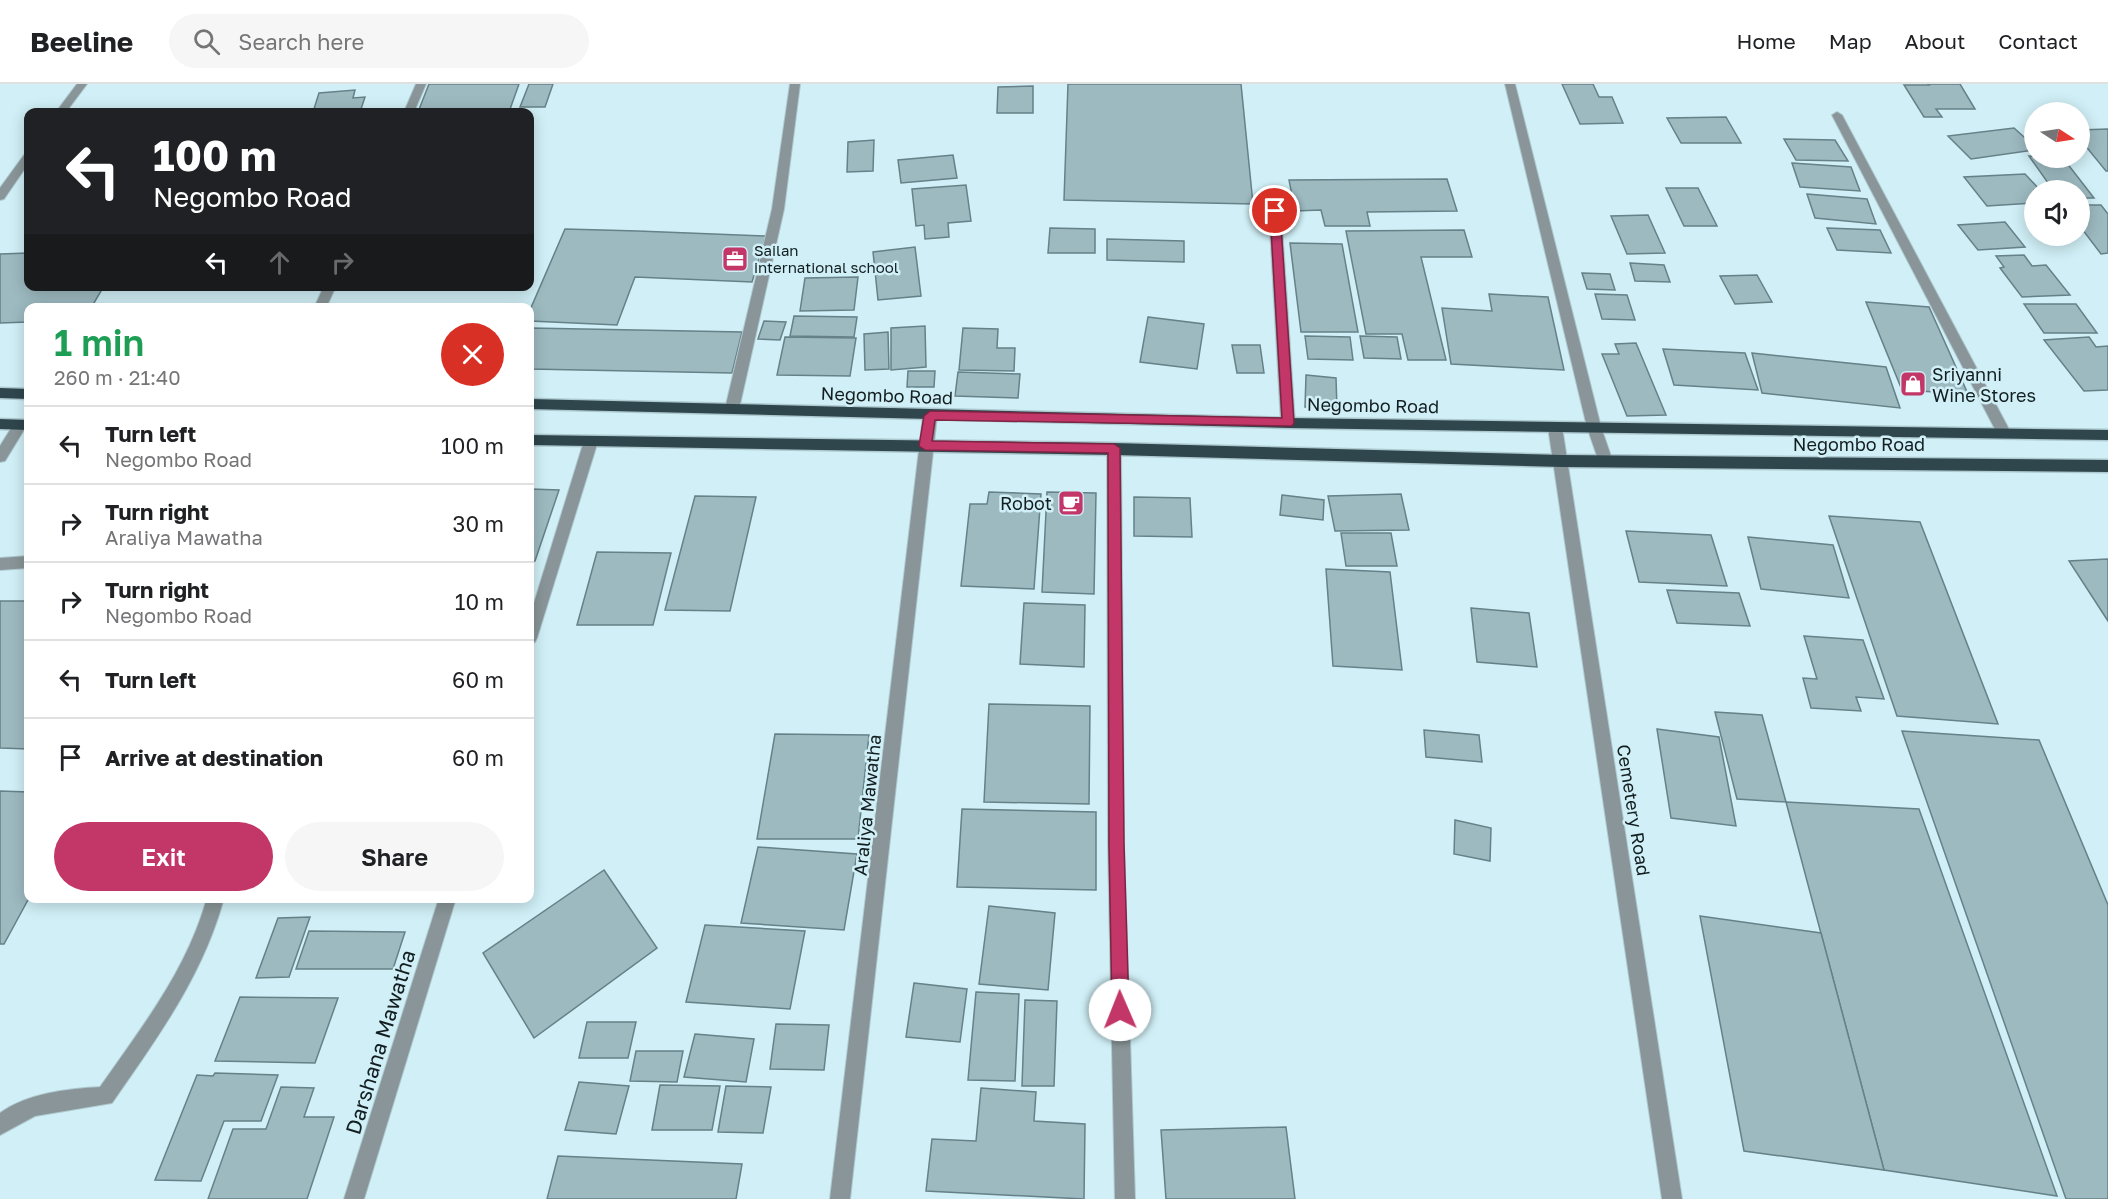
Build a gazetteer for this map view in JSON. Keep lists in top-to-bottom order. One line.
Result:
{"streets":{"highway":["Negombo Road"],"street":["Araliya Mawatha","Cemetery Road","Darshana Mawatha"]},"crossings":[["Negombo Road","Araliya Mawatha"],["Negombo Road","Cemetery Road"]],"places":{"office":["Sailan international school"],"shop":["Sriyanni Wine Stores"],"cafe":["Robot"]},"north":"right","page":{"header":"Beeline","search":"Search here","nav":["Home","Map","About","Contact"],"turn":["100 m","Negombo Road"],"heading":["1 min","260 m · 21:40"],"list":[{"name":"Turn left","note":"Negombo Road","value":"100 m"},{"name":"Turn right","note":"Araliya Mawatha","value":"30 m"},{"name":"Turn right","note":"Negombo Road","value":"10 m"},{"name":"Turn left","value":"60 m"},{"name":"Arrive at destination","value":"60 m"}],"buttons":["Exit","Share"]}}
